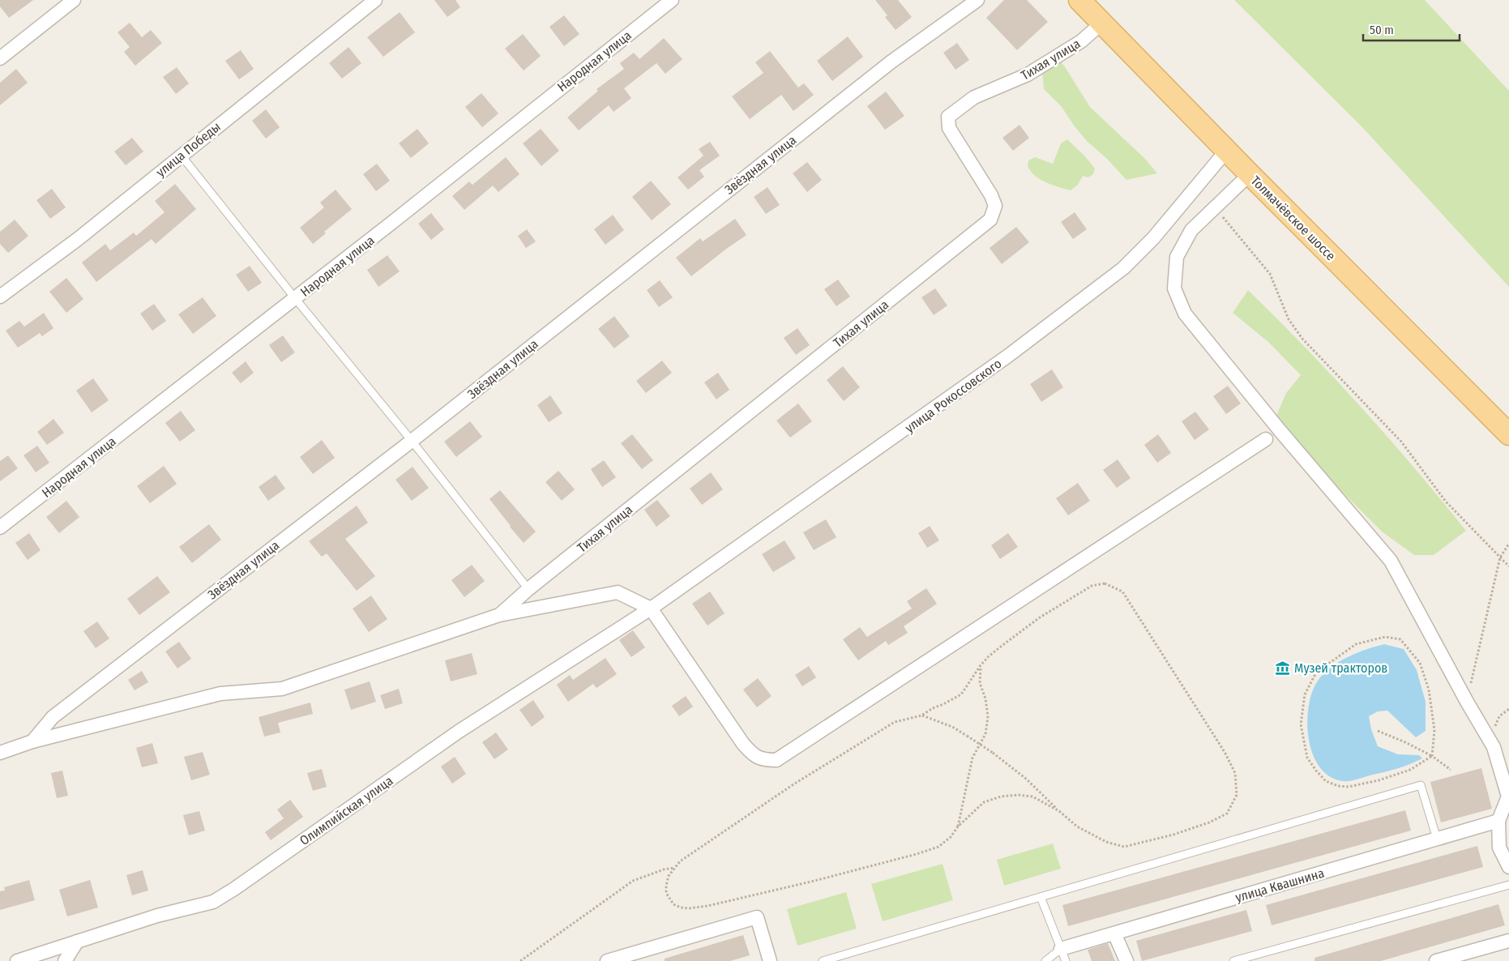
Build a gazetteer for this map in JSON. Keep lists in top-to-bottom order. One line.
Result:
{"streets":{"main road":["Толмачёвское шоссе"],"street":["Тихая улица","Народная улица","улица Победы","Звёздная улица","улица Рокоссовского","Олимпийская улица","улица Квашнина"]},"crossings":[["Тихая улица","Толмачёвское шоссе"],["Толмачёвское шоссе","улица Рокоссовского"],["улица Рокоссовского","Олимпийская улица"]],"places":{"museum":["Музей тракторов"]},"scale_bar":"50 m"}
